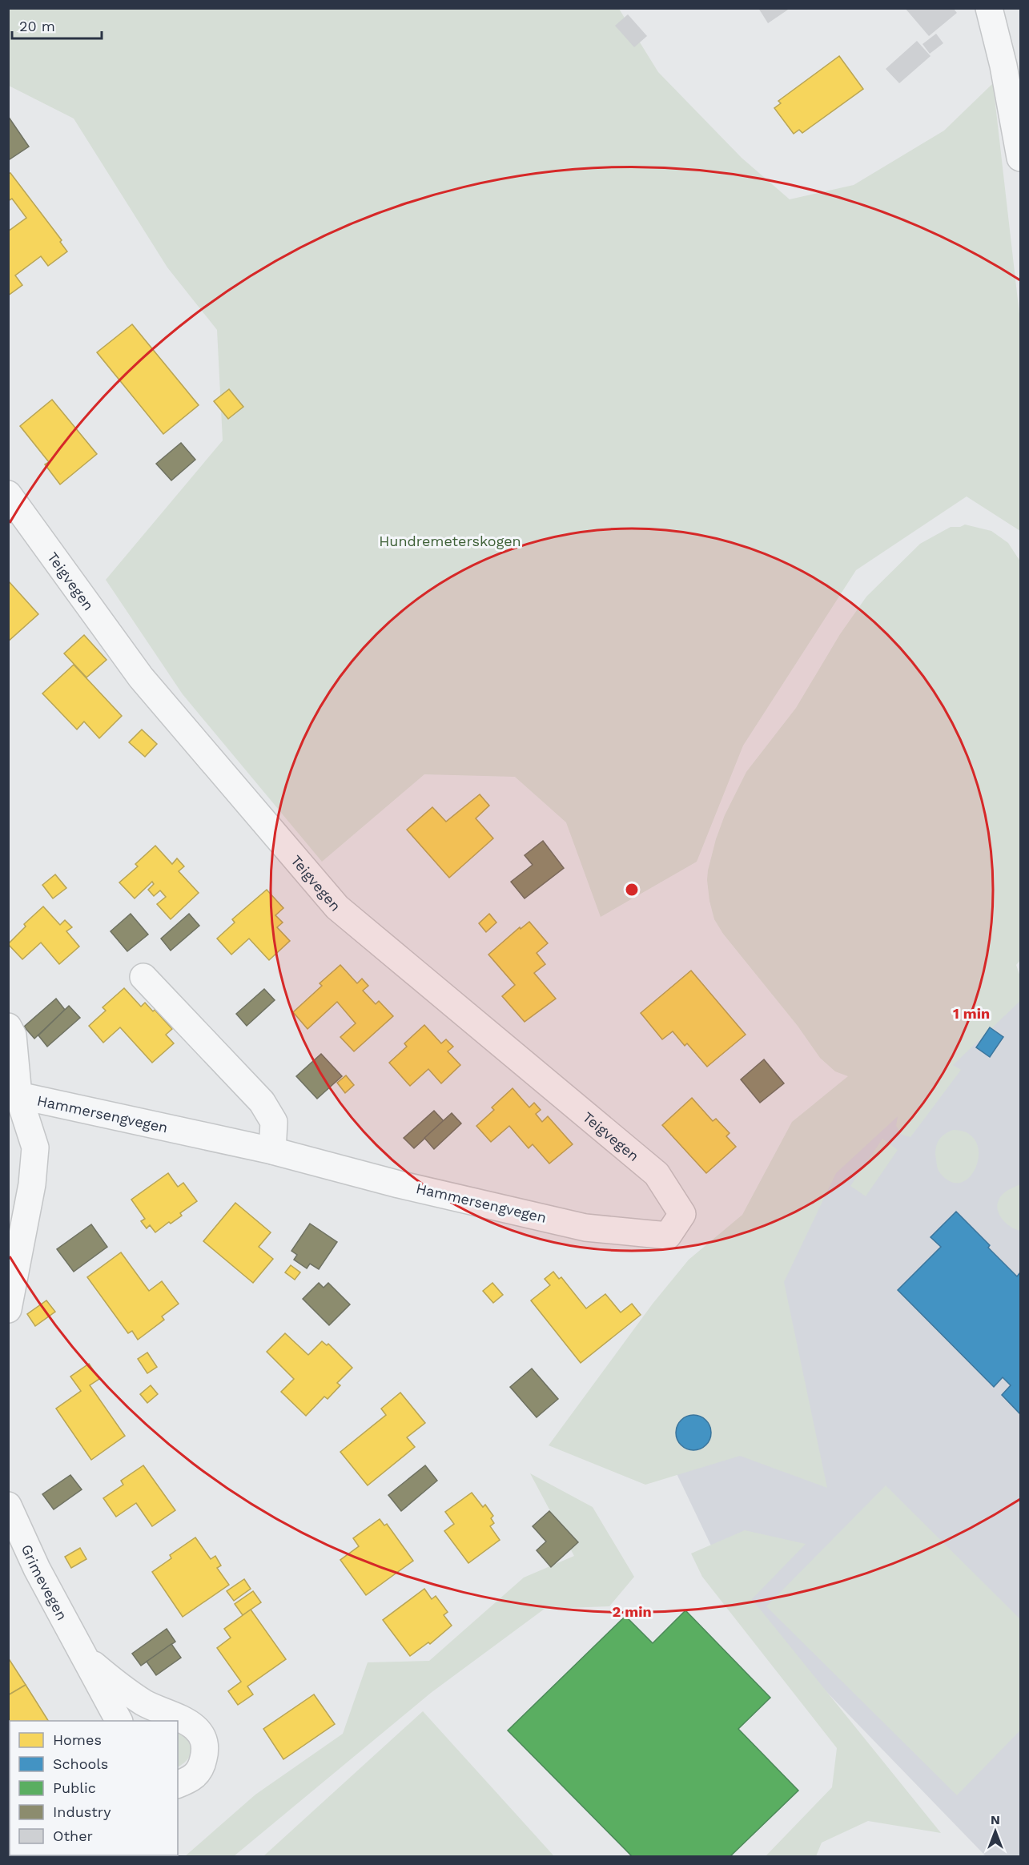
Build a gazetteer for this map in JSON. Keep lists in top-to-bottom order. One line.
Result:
{"streets":{"street":["Teigvegen","Hammersengvegen","Grimevegen"]},"crossings":[["Teigvegen","Hammersengvegen"]],"parks":["Hundremeterskogen"],"legend":["Homes","Schools","Public","Industry","Other"],"scale_bar":"20 m","north":"top","rings":["1 min","2 min"]}
